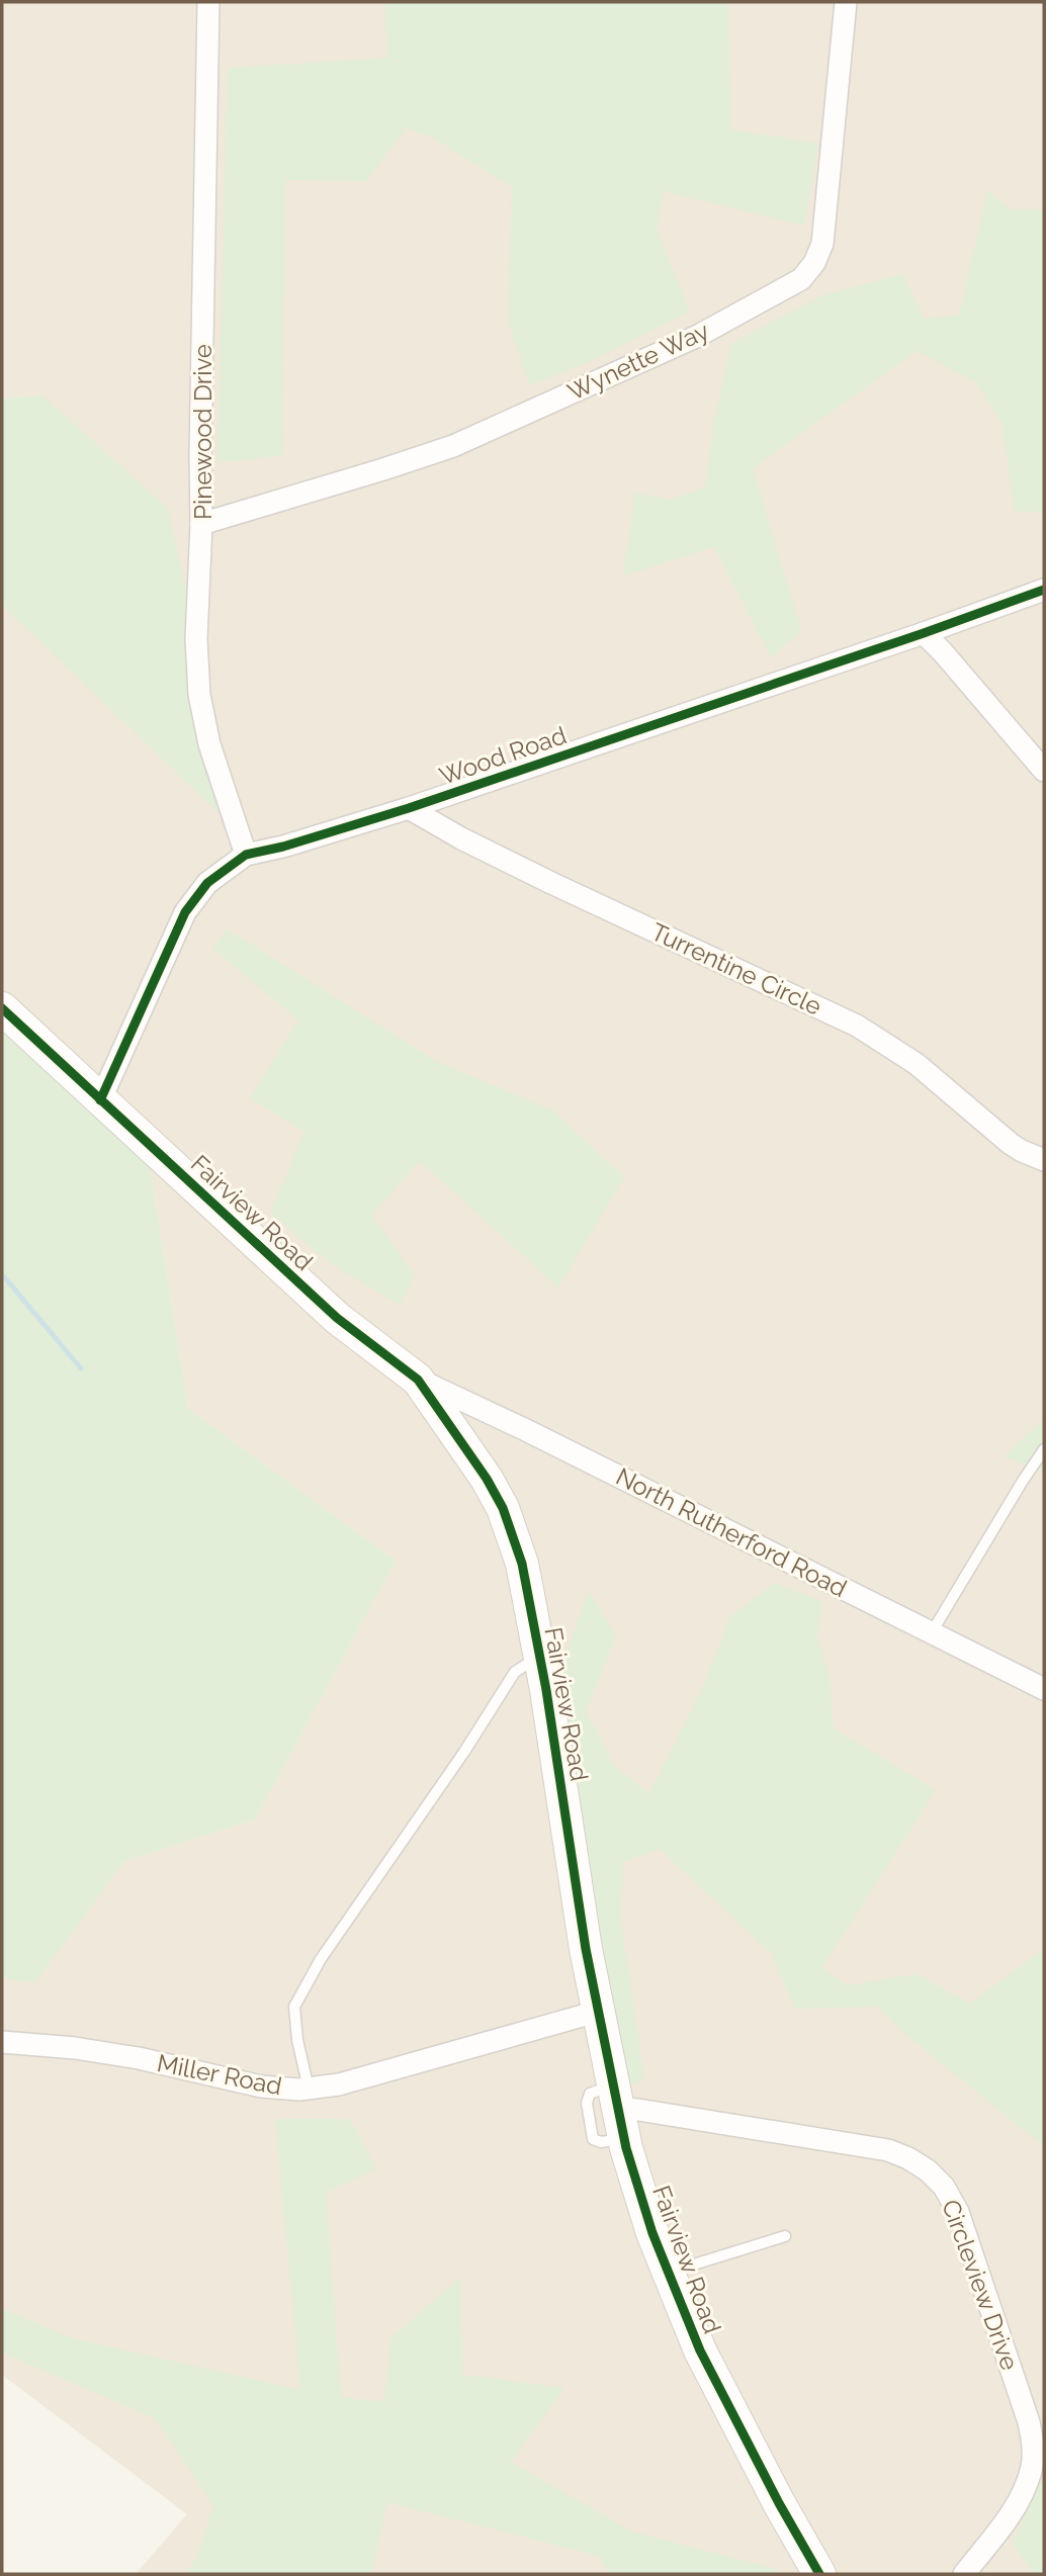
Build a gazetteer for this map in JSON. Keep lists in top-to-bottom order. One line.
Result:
{"streets":{"street":["Wynette Way","Pinewood Drive","Wood Road","Turrentine Circle","Fairview Road","North Rutherford Road","Miller Road","Circleview Drive"]},"crossings":[["Wynette Way","Pinewood Drive"],["Pinewood Drive","Wood Road"],["Wood Road","Turrentine Circle"],["Wood Road","Fairview Road"],["Fairview Road","North Rutherford Road"],["Fairview Road","Miller Road"],["Fairview Road","Circleview Drive"]]}
